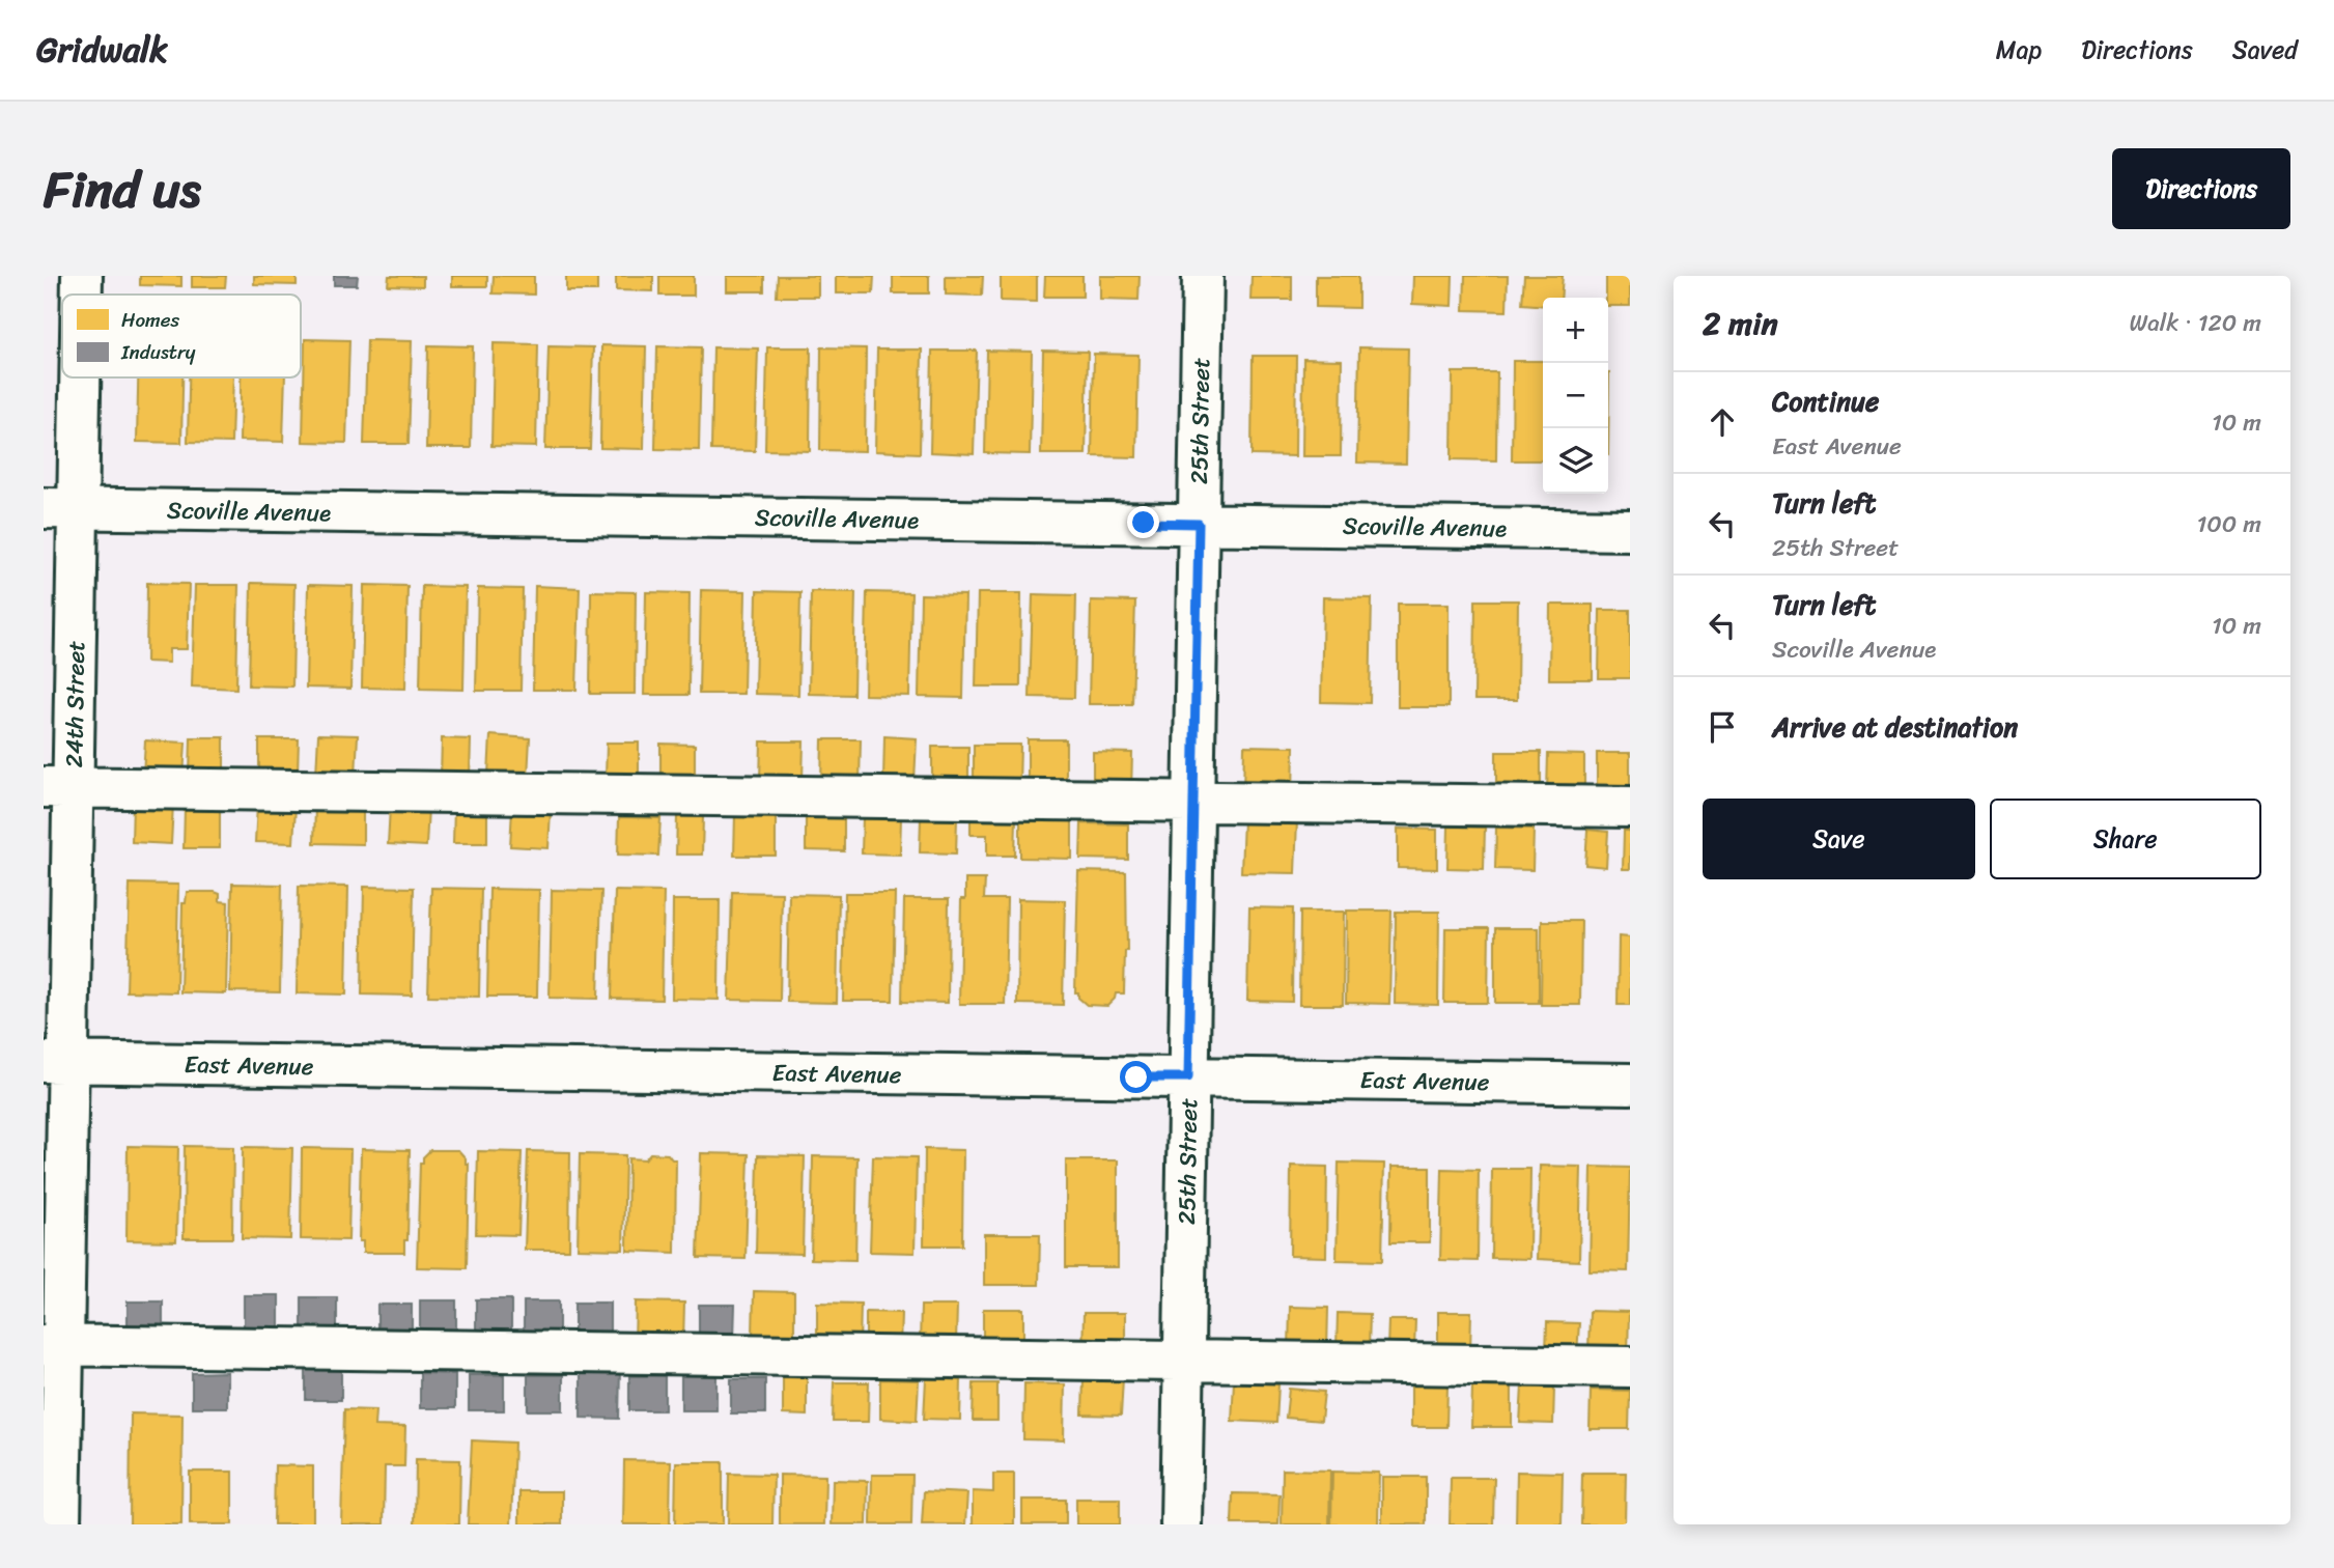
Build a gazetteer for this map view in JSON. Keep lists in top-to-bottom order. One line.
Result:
{"streets":{"street":["25th Street","Scoville Avenue","24th Street","East Avenue"]},"crossings":[["25th Street","Scoville Avenue"],["25th Street","East Avenue"],["Scoville Avenue","24th Street"],["24th Street","East Avenue"]],"legend":["Homes","Industry"],"page":{"header":"Gridwalk","nav":["Map","Directions","Saved"],"title":"Find us","buttons":["Directions",["Save","Share"]],"heading":["2 min","Walk · 120 m"],"map_buttons":["+","−"],"list":[["Continue","East Avenue","10 m"],["Turn left","25th Street","100 m"],["Turn left","Scoville Avenue","10 m"],"Arrive at destination"]}}
